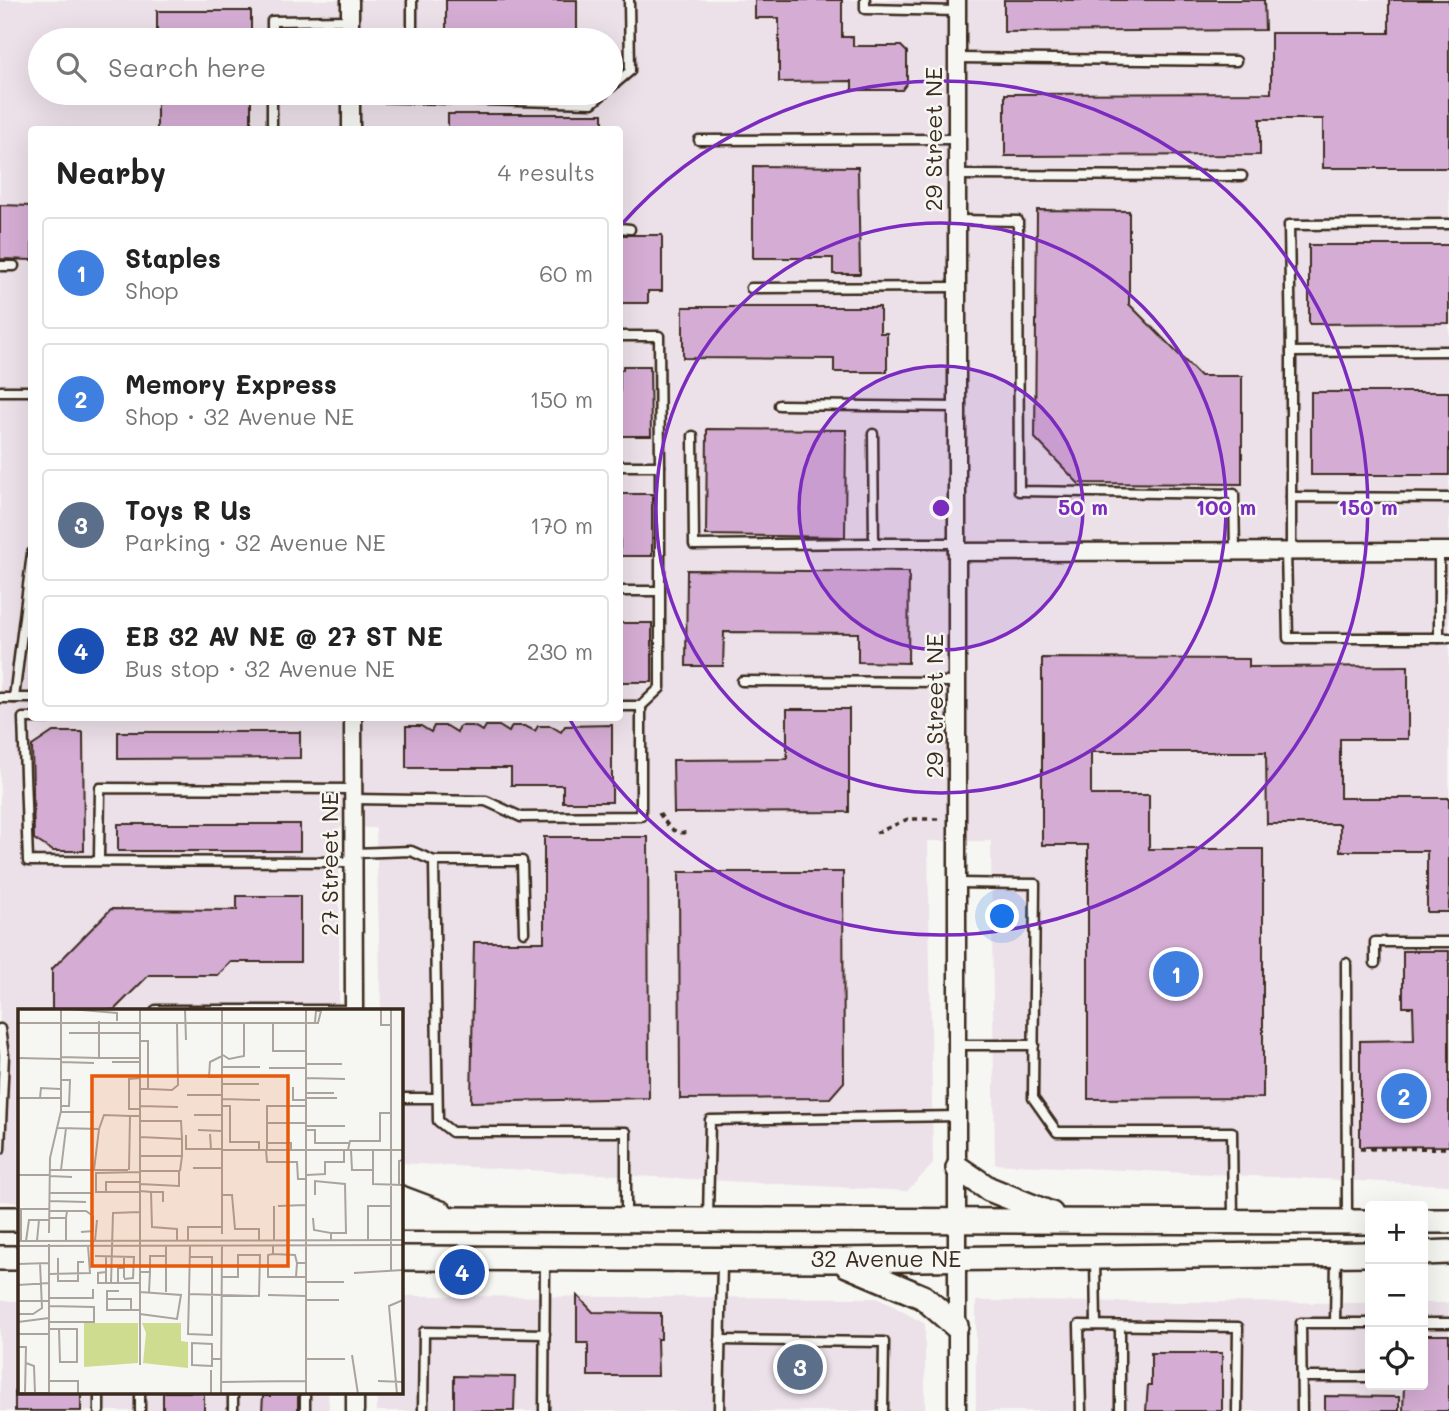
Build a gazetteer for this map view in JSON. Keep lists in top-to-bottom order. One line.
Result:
{"streets":{"main road":["32 Avenue NE"],"street":["29 Street NE","27 Street NE"]},"crossings":[["29 Street NE","32 Avenue NE"]],"page":{"search":"Search here","heading":["Nearby","4 results"],"list":[{"mark":"1","name":"Staples","note":"Shop","value":"60 m"},{"mark":"2","name":"Memory Express","note":"Shop · 32 Avenue NE","value":"150 m"},{"mark":"3","name":"Toys R Us","note":"Parking · 32 Avenue NE","value":"170 m"},{"mark":"4","name":"EB 32 AV NE @ 27 ST NE","note":"Bus stop · 32 Avenue NE","value":"230 m"}],"pins":["1","2","4","3"],"map_buttons":["+","−"]},"rings":["50 m","100 m","150 m"]}
